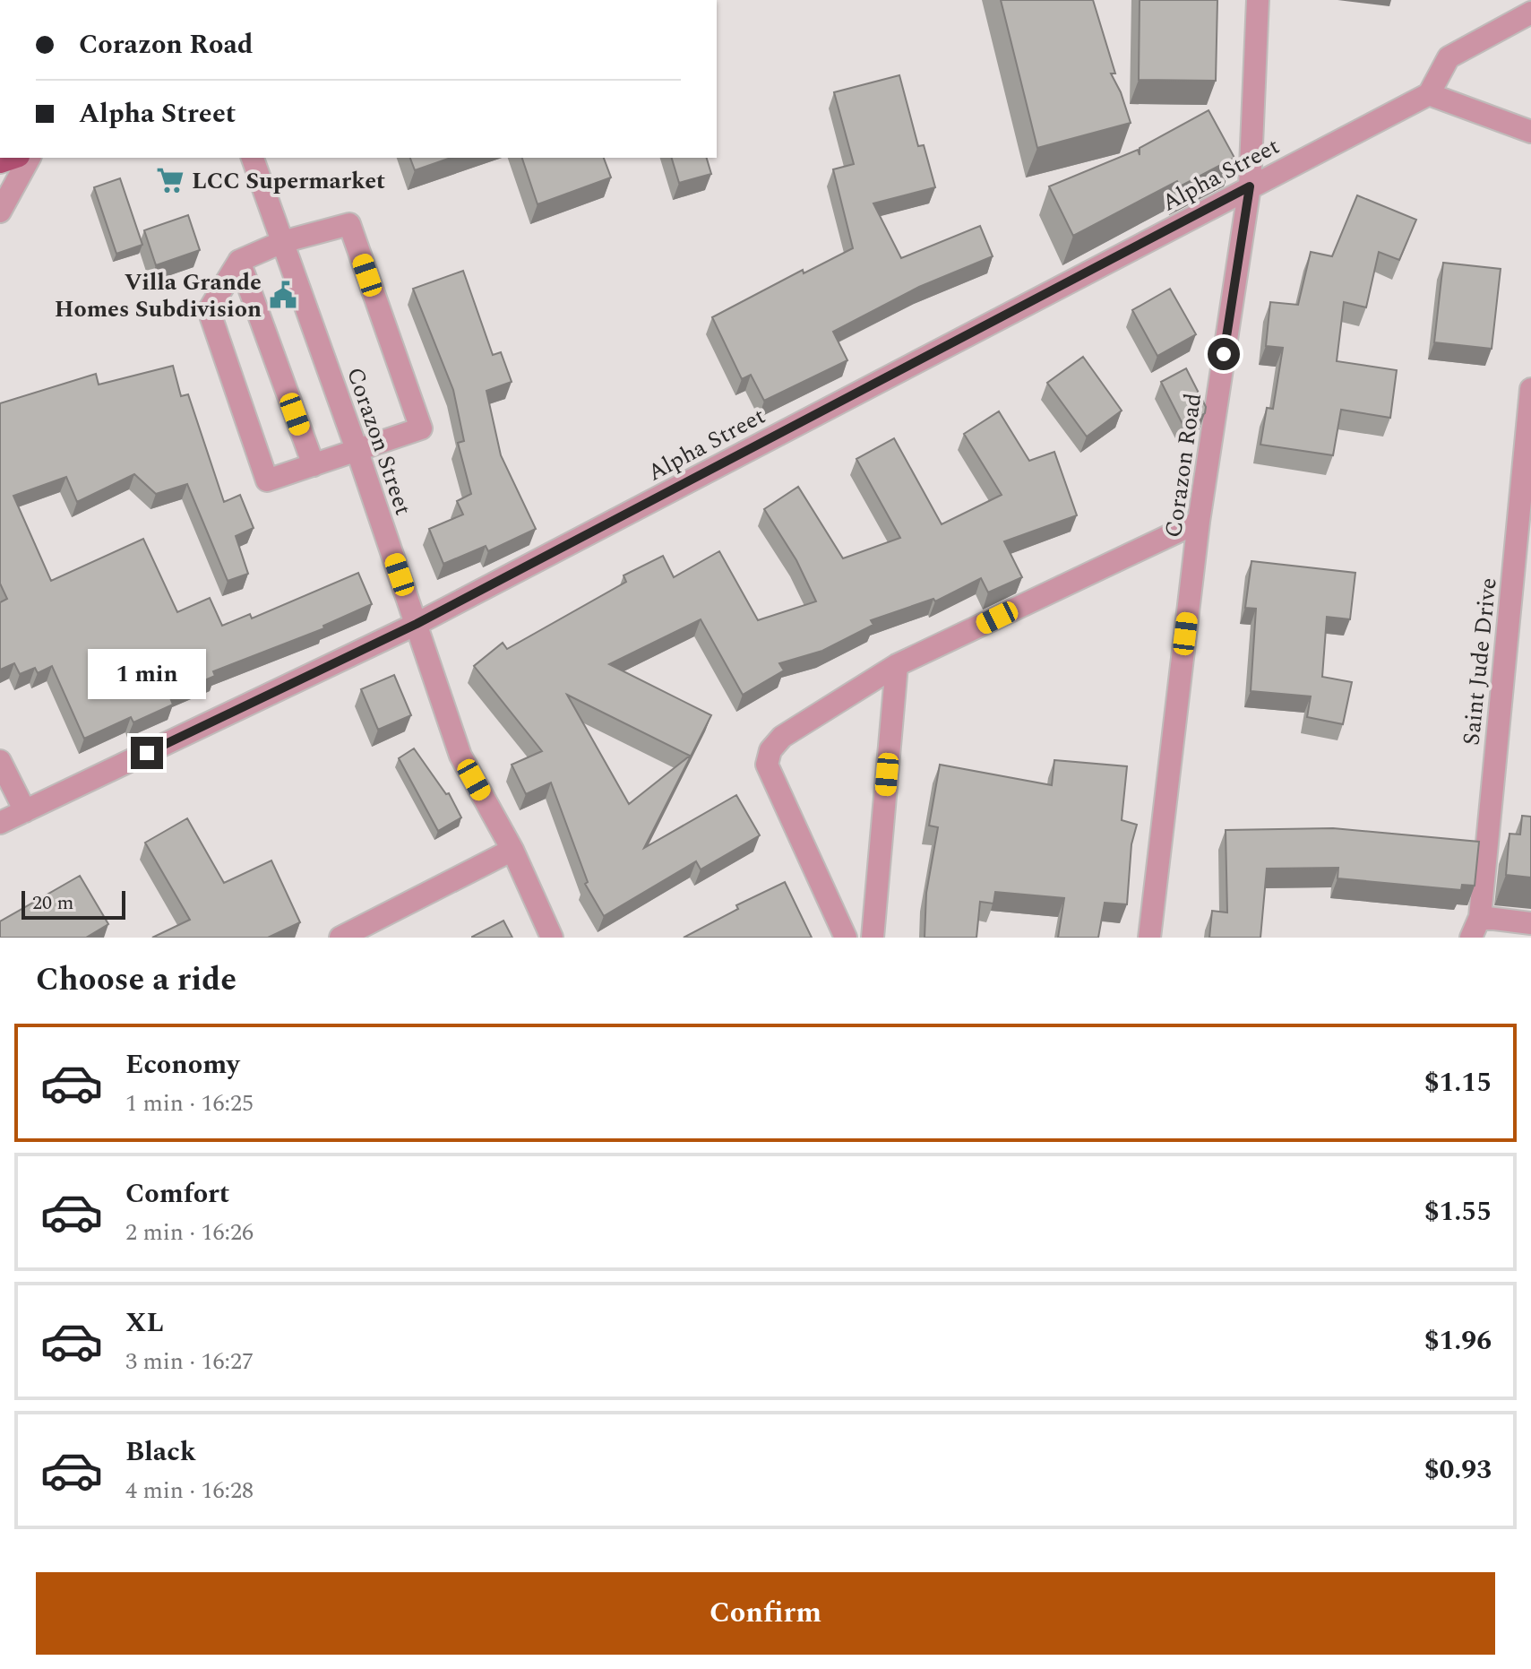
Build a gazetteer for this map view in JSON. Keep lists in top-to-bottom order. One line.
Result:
{"streets":{"street":["Alpha Street","Corazon Street","Corazon Road","Saint Jude Drive"]},"crossings":[["Alpha Street","Corazon Street"],["Alpha Street","Corazon Road"]],"places":{"supermarket":["LCC Supermarket"],"public building":["Villa Grande Homes Subdivision"]},"scale_bar":"20 m","page":{"banner":["Corazon Road","Alpha Street"],"bubble":"1 min","scale":"20 m","heading":"Choose a ride","list":[{"name":"Economy","note":"1 min · 16:25","value":"$1.15"},{"name":"Comfort","note":"2 min · 16:26","value":"$1.55"},{"name":"XL","note":"3 min · 16:27","value":"$1.96"},{"name":"Black","note":"4 min · 16:28","value":"$0.93"}],"buttons":"Confirm"}}
